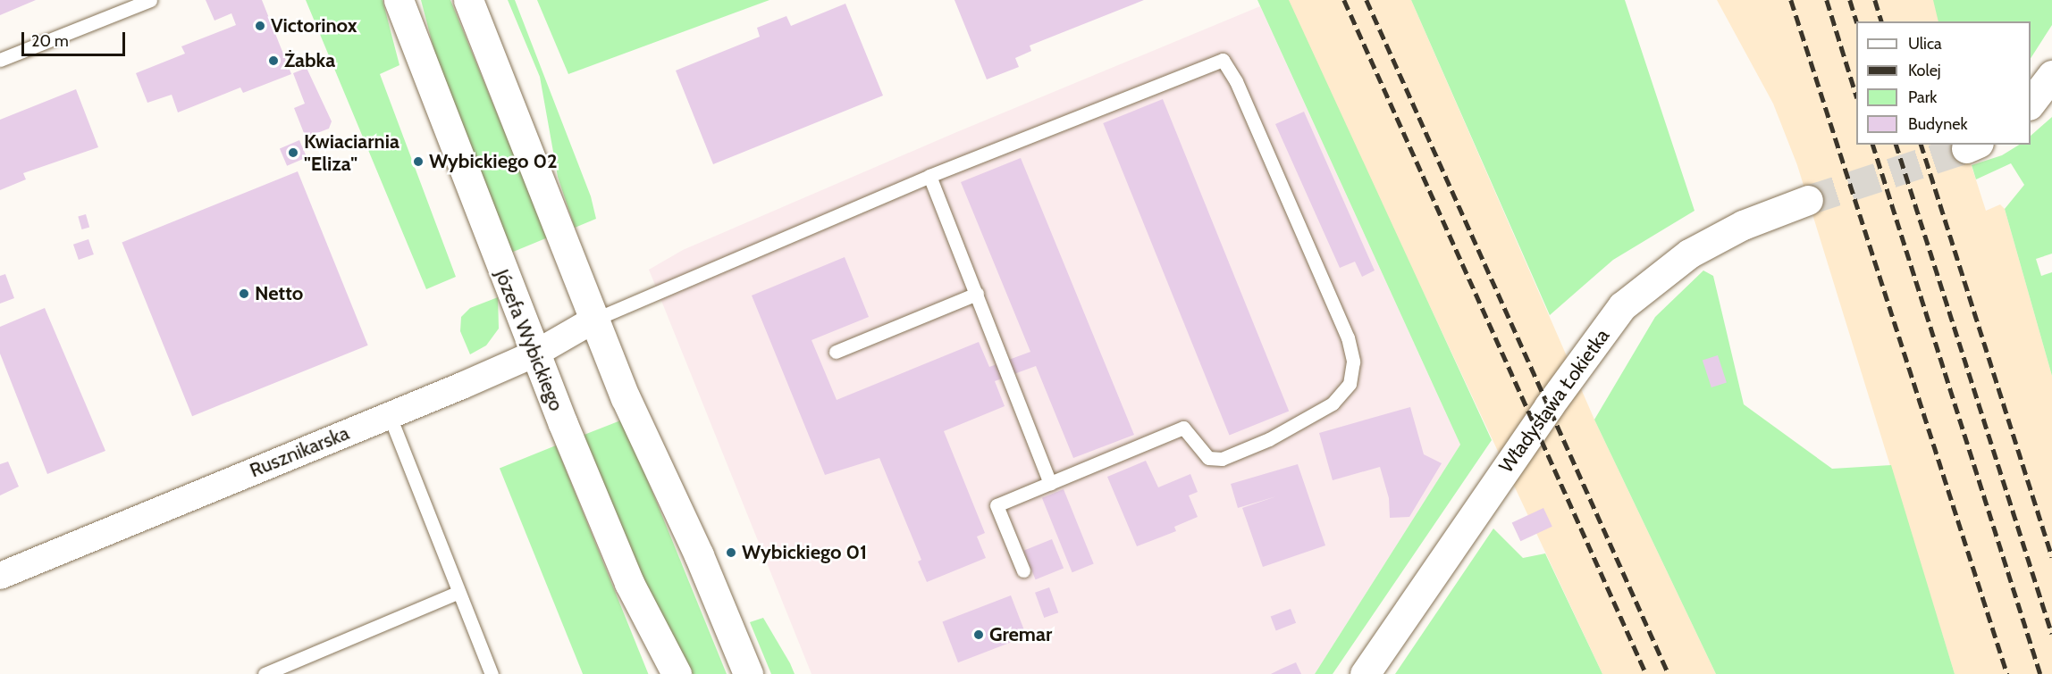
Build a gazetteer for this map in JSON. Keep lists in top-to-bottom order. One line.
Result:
{"streets":{"street":["Józefa Wybickiego","Władysława Łokietka","Rusznikarska"]},"crossings":[["Józefa Wybickiego","Rusznikarska"]],"places":["Victorinox","Żabka","Kwiaciarnia \"Eliza\"","Wybickiego 02","Netto","Wybickiego 01","Gremar"],"legend":["Ulica","Kolej","Park","Budynek"],"scale_bar":"20 m"}
